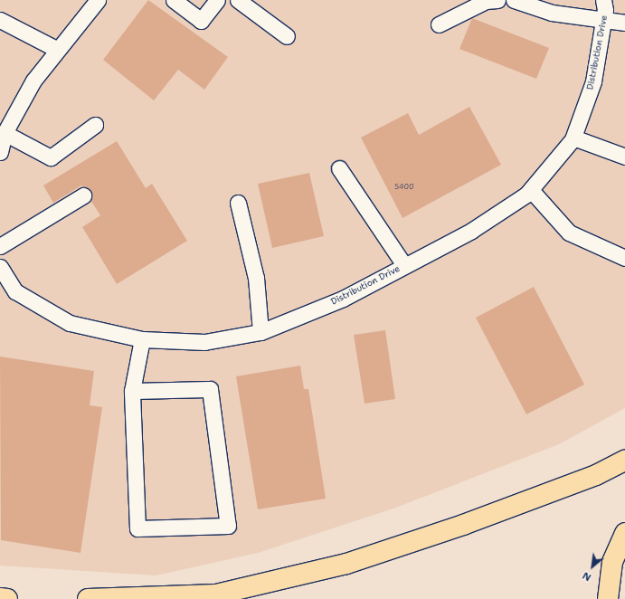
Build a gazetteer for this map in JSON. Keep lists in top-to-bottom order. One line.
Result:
{"streets":{"street":["Distribution Drive"]},"house_numbers":["5400"],"north":"bottom left"}
